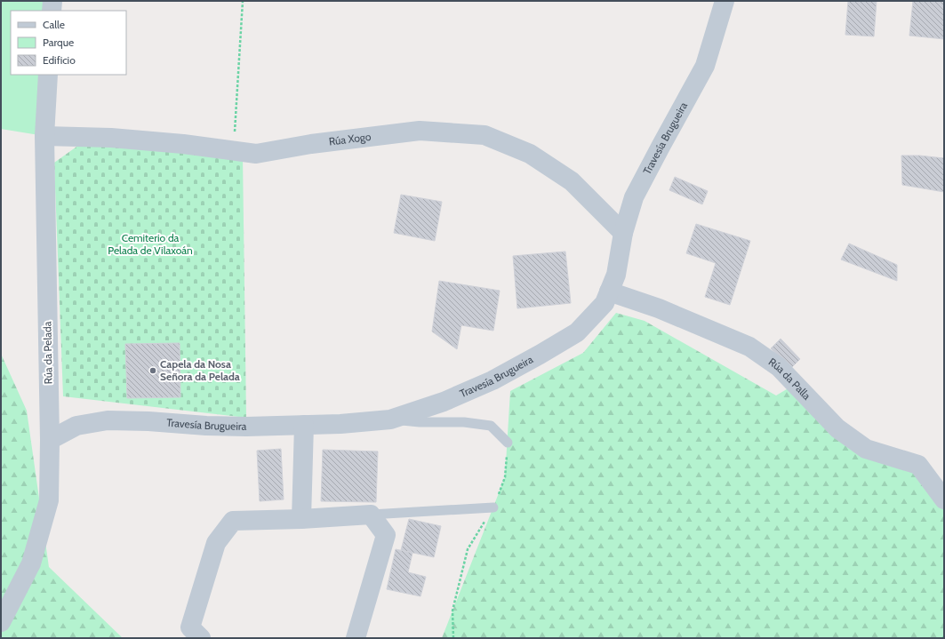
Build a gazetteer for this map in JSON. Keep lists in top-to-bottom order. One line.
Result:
{"streets":{"street":["Travesía Brugueira","Rúa Xogo","Rúa da Pelada","Rúa da Palla"]},"crossings":[["Travesía Brugueira","Rúa Xogo"],["Travesía Brugueira","Rúa da Pelada"],["Travesía Brugueira","Rúa da Palla"],["Rúa Xogo","Rúa da Pelada"]],"parks":["Cemiterio da Pelada de Vilaxoán"],"places":["Capela da Nosa Señora da Pelada"],"legend":["Calle","Parque","Edificio"]}
